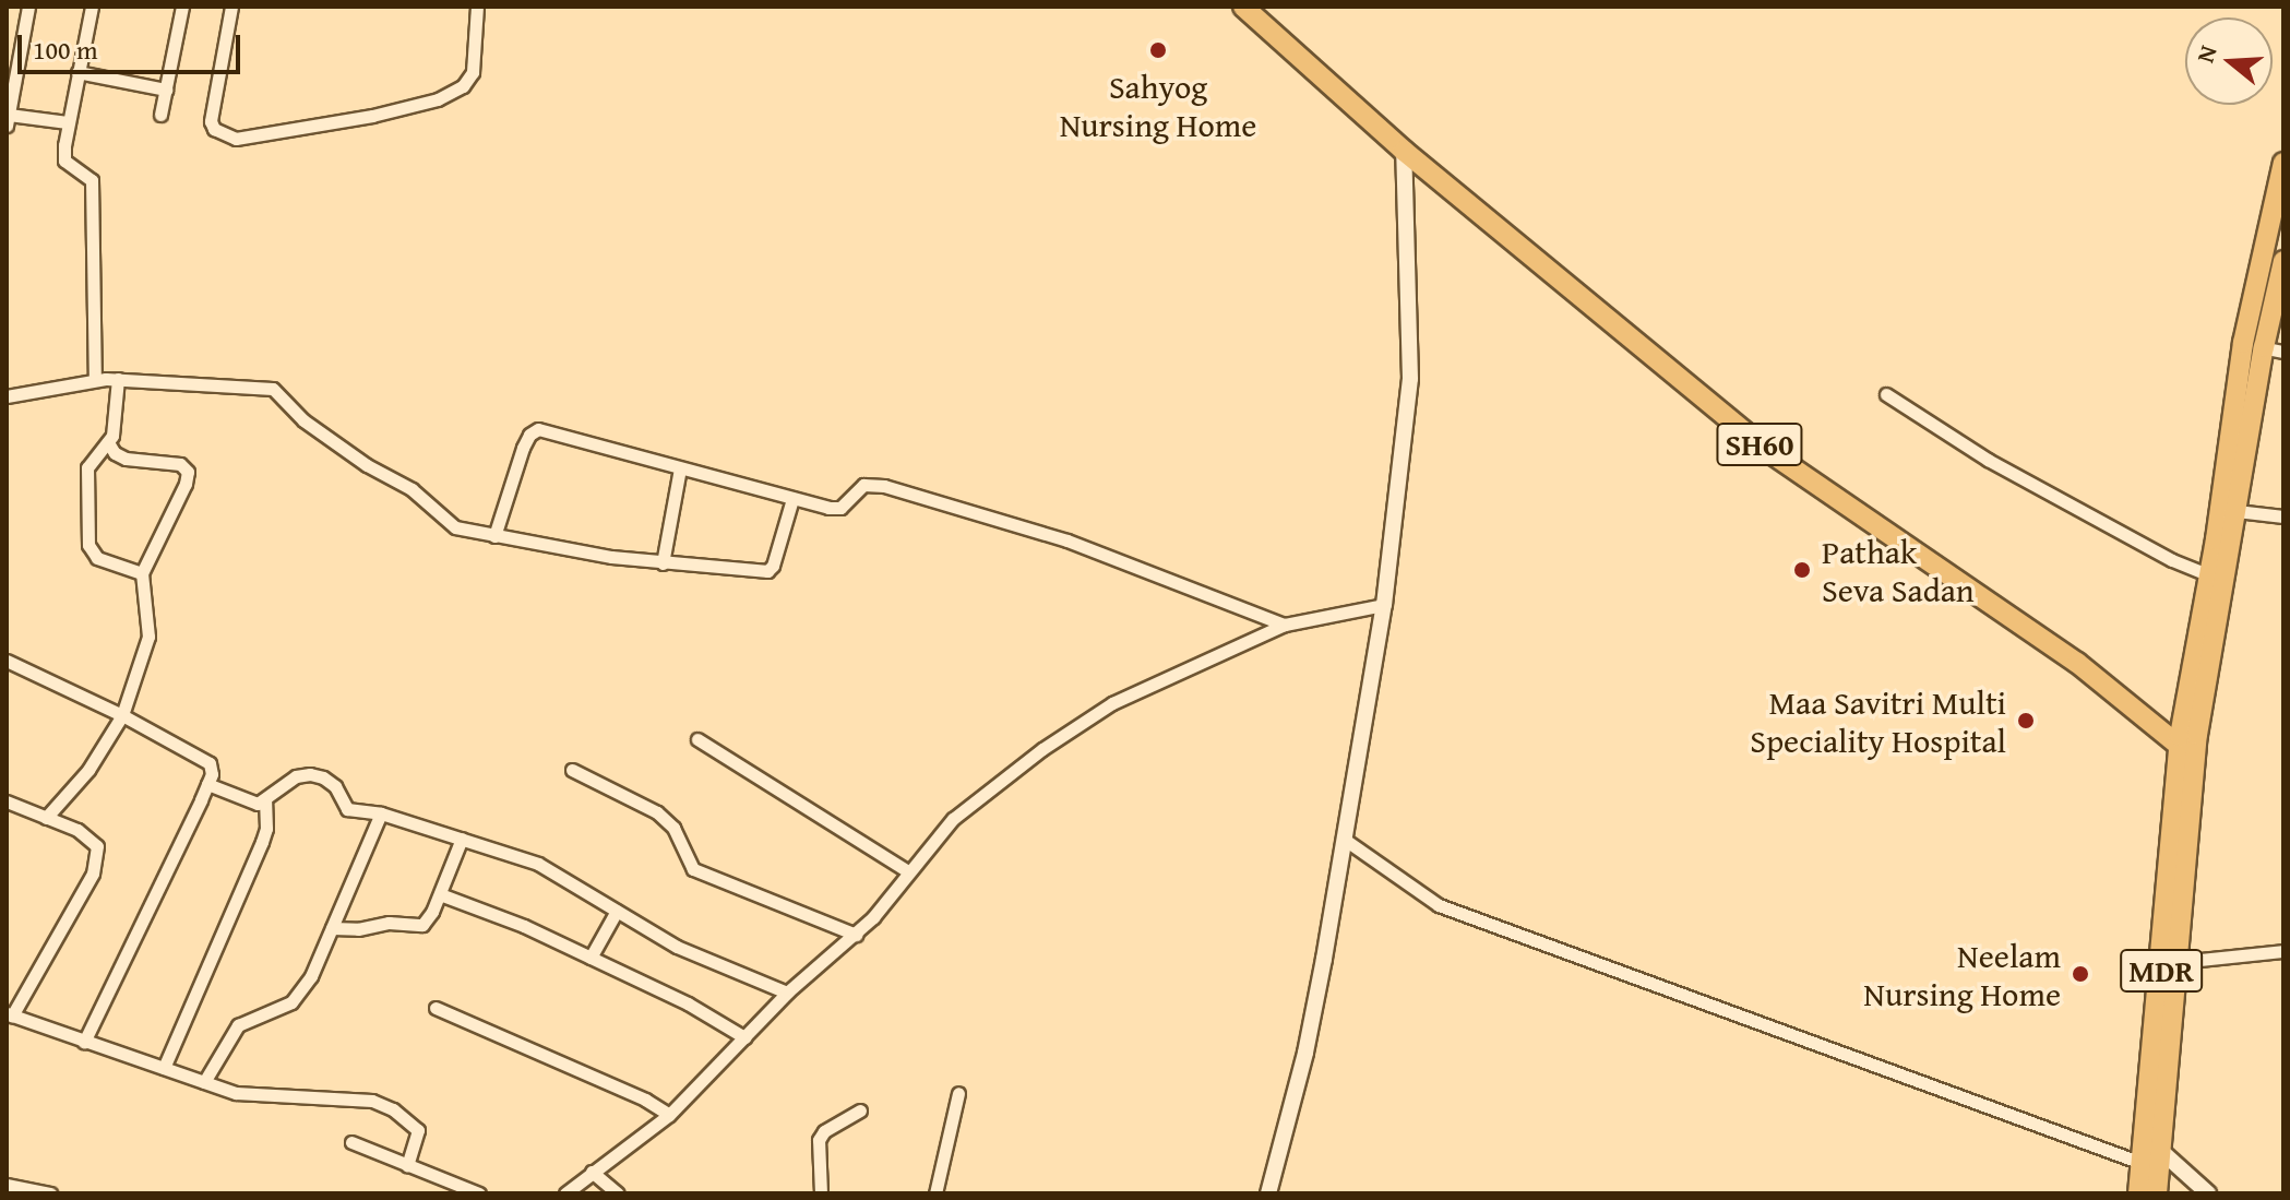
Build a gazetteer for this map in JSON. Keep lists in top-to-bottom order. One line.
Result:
{"streets":{"main road":["SH60","MDR"]},"crossings":[["SH60","MDR"]],"places":["Sahyog Nursing Home","Pathak Seva Sadan","Maa Savitri Multi Speciality Hospital","Neelam Nursing Home"],"scale_bar":"100 m","north":"left"}
